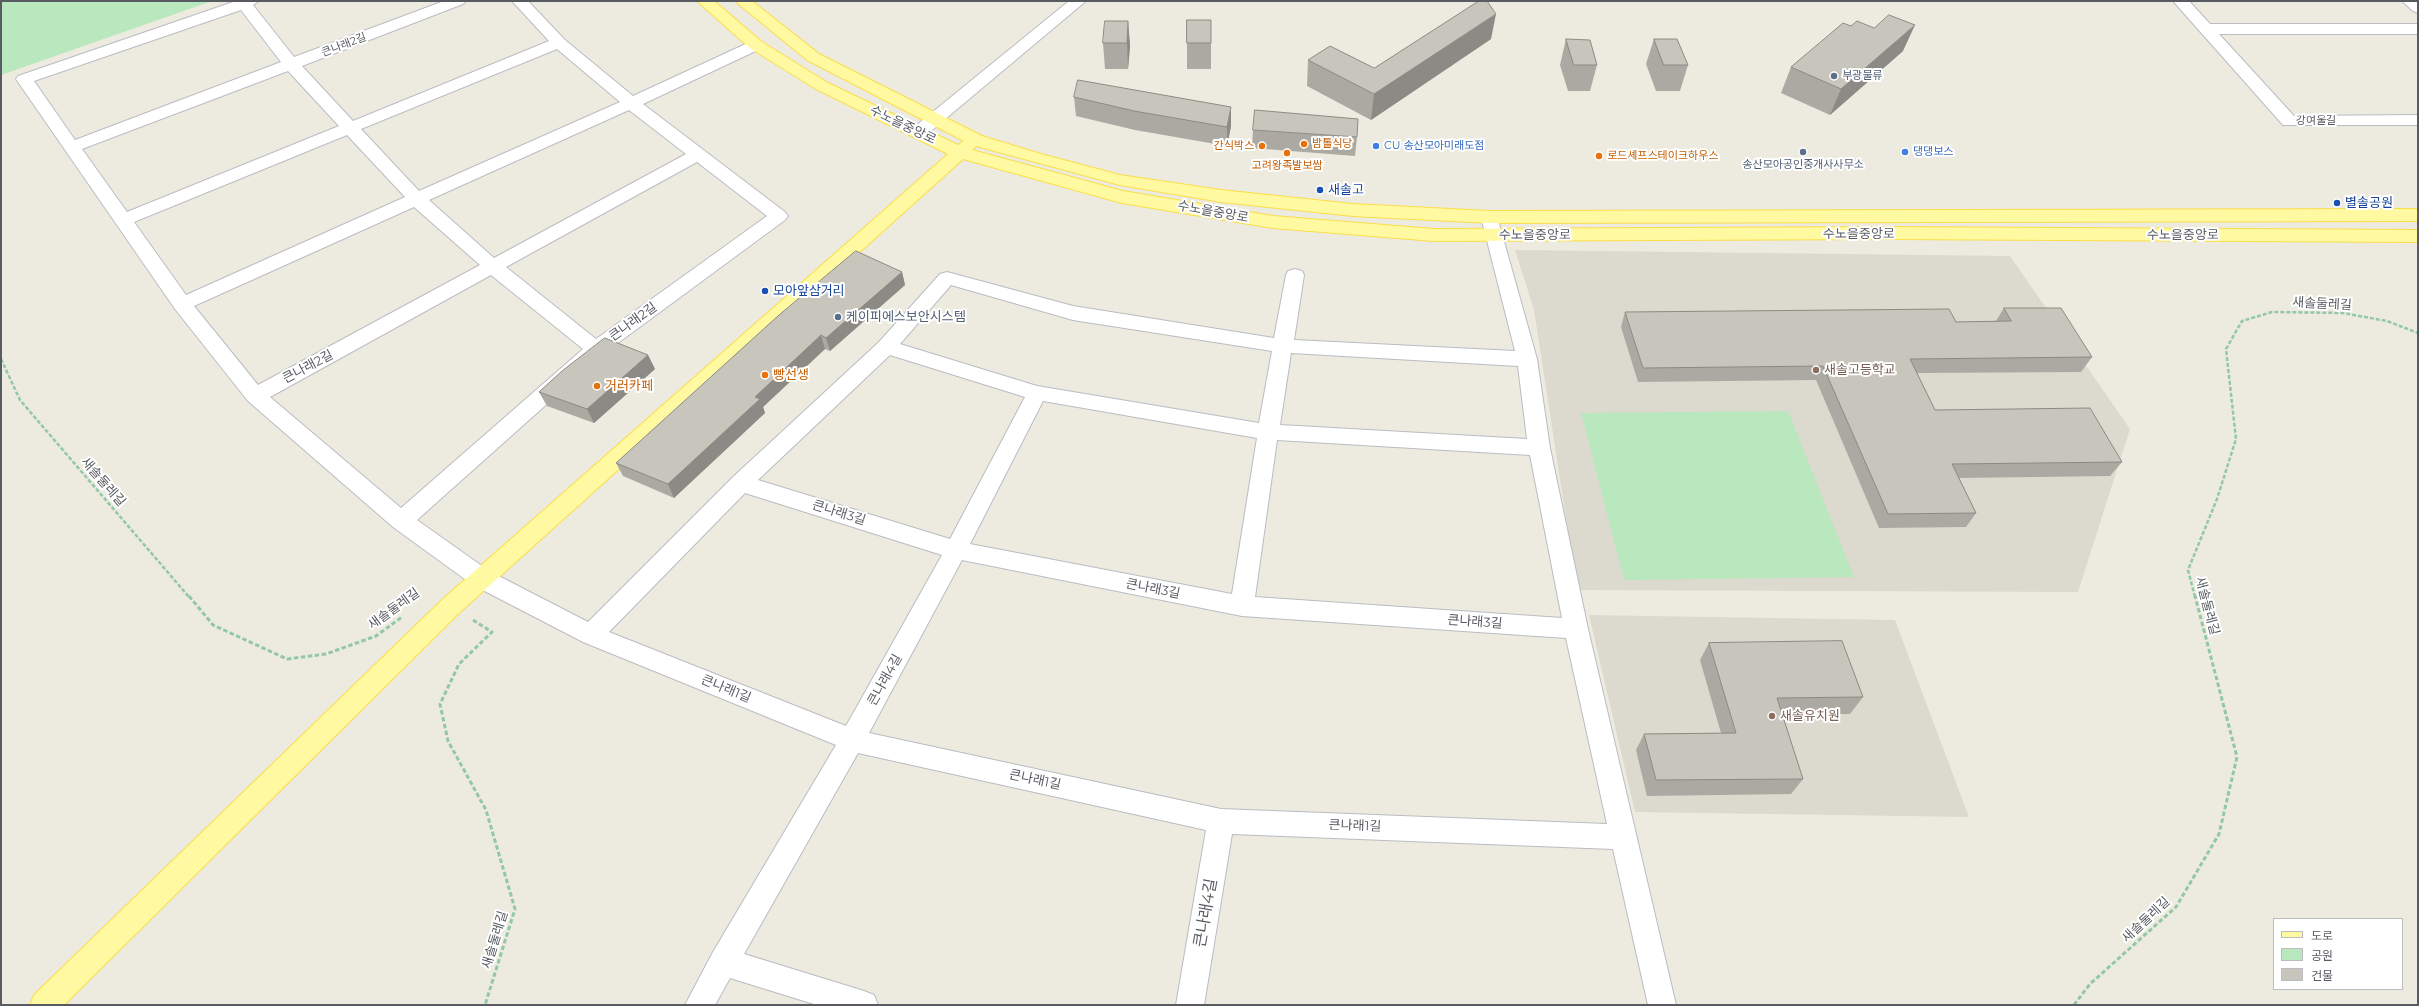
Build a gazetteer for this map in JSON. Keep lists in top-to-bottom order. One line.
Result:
{"streets":{"main road":["수노을중앙로"],"street":["큰나래2길","강여울길","큰나래3길","큰나래4길","큰나래1길"],"path":["새솔둘레길"]},"crossings":[["큰나래3길","큰나래4길"],["큰나래4길","큰나래1길"]],"places":["부광물류","밤톨식당","간식박스","CU 송산모아미래도점","송산모아공인중개사사무소","댕댕보스","고려왕족발보쌈","로드셰프스테이크하우스","새솔고","별솔공원","모아앞삼거리","케이피에스보안시스템","새솔고등학교","빵선생","거러카페","새솔유치원"],"legend":["도로","공원","건물"]}
